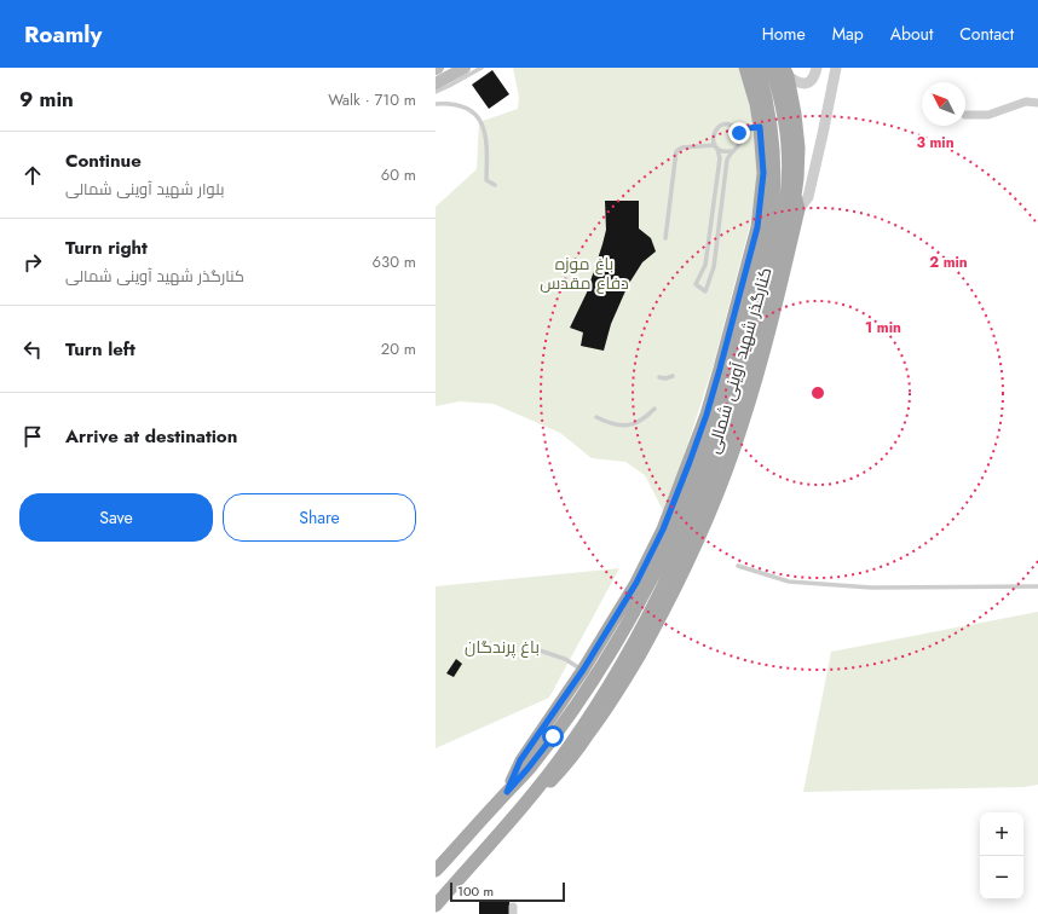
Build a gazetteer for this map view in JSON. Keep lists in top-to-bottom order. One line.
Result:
{"streets":{"main road":["کنارگذر شهید آوینی شمالی"]},"parks":["باغ موزه دفاع مقدس","باغ پرندگان"],"scale_bar":"100 m","north":"top left","page":{"header":"Roamly","nav":["Home","Map","About","Contact"],"heading":["9 min","Walk · 710 m"],"list":[["Continue","بلوار شهید آوینی شمالی","60 m"],["Turn right","کنارگذر شهید آوینی شمالی","630 m"],["Turn left","20 m"],"Arrive at destination"],"buttons":["Save","Share"],"map_buttons":["+","−"],"scale":"100 m"},"rings":["3 min","2 min","1 min"]}
